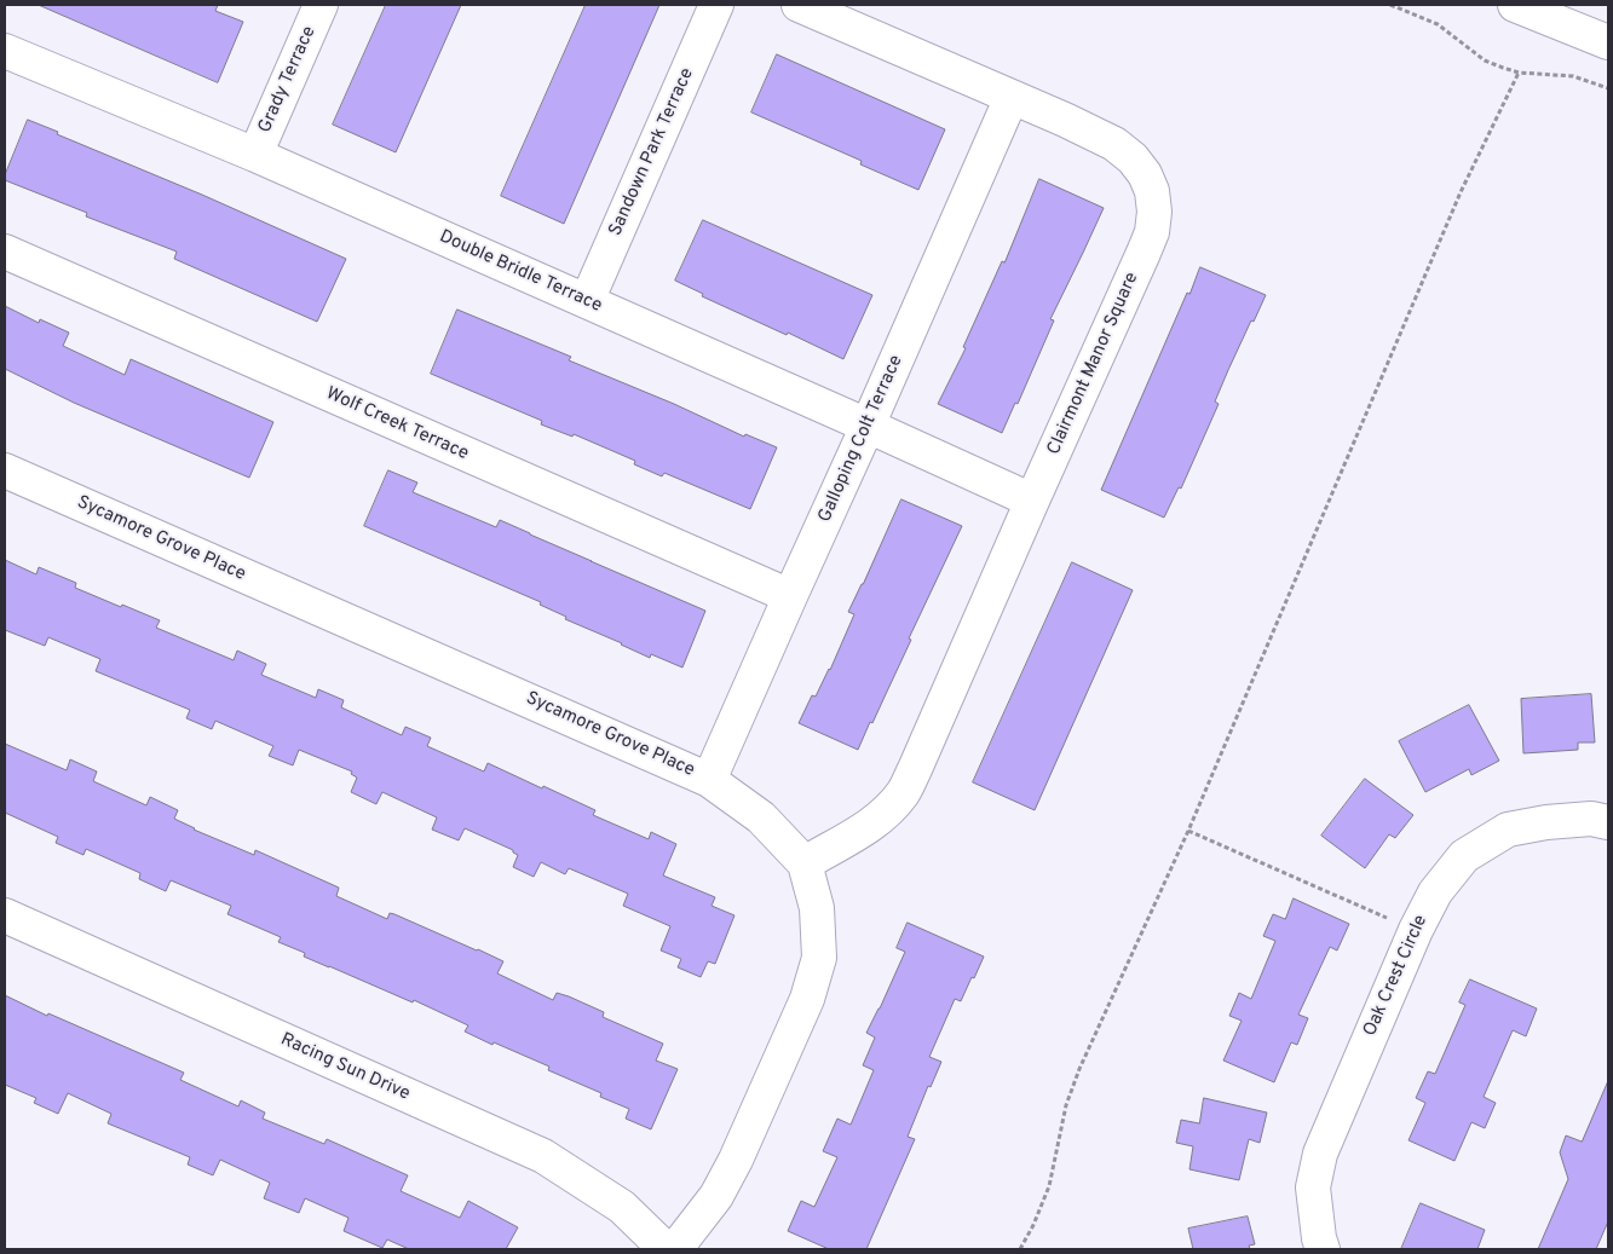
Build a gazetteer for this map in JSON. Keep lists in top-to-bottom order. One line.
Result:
{"streets":{"street":["Grady Terrace","Sandown Park Terrace","Double Bridle Terrace","Clairmont Manor Square","Wolf Creek Terrace","Galloping Colt Terrace","Sycamore Grove Place","Oak Crest Circle","Racing Sun Drive"]},"crossings":[["Grady Terrace","Double Bridle Terrace"],["Sandown Park Terrace","Double Bridle Terrace"],["Double Bridle Terrace","Clairmont Manor Square"],["Double Bridle Terrace","Galloping Colt Terrace"],["Clairmont Manor Square","Galloping Colt Terrace"],["Clairmont Manor Square","Sycamore Grove Place"],["Wolf Creek Terrace","Galloping Colt Terrace"],["Galloping Colt Terrace","Sycamore Grove Place"]]}
